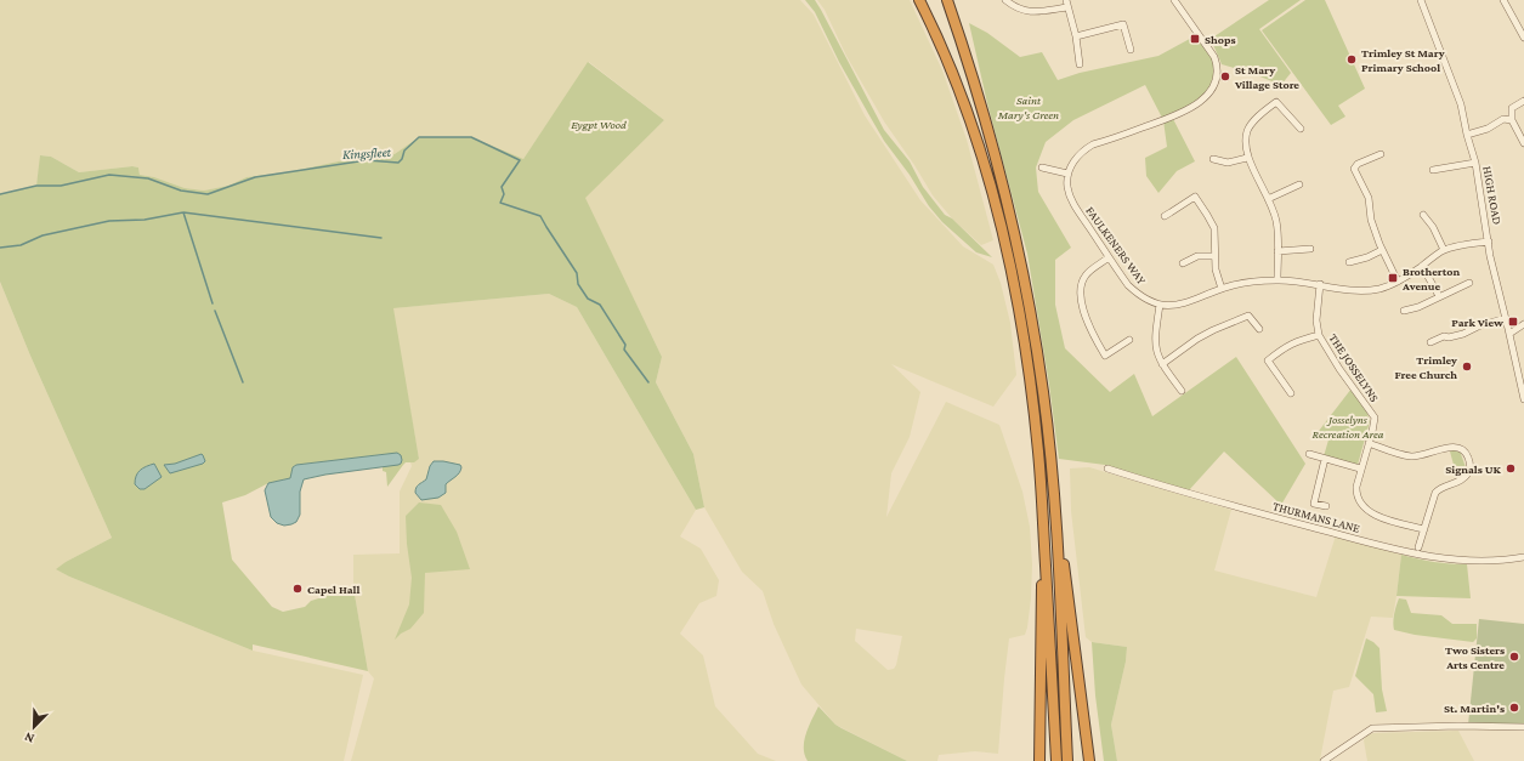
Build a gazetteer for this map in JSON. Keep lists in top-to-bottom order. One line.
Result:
{"streets":{"street":["HIGH ROAD","FAULKENERS WAY","THE JOSSELYNS","THURMANS LANE"]},"crossings":[["HIGH ROAD","FAULKENERS WAY"],["FAULKENERS WAY","THE JOSSELYNS"]],"water":["Kingsfleet"],"parks":["Saint Mary's Green","Eygpt Wood","Josselyns Recreation Area"],"places":{"transit":["Shops","Brotherton Avenue","Park View"],"other":["Trimley St Mary Primary School","St Mary Village Store","Trimley Free Church","Signals UK","Capel Hall","Two Sisters Arts Centre","St. Martin's"]},"north":"bottom left"}
